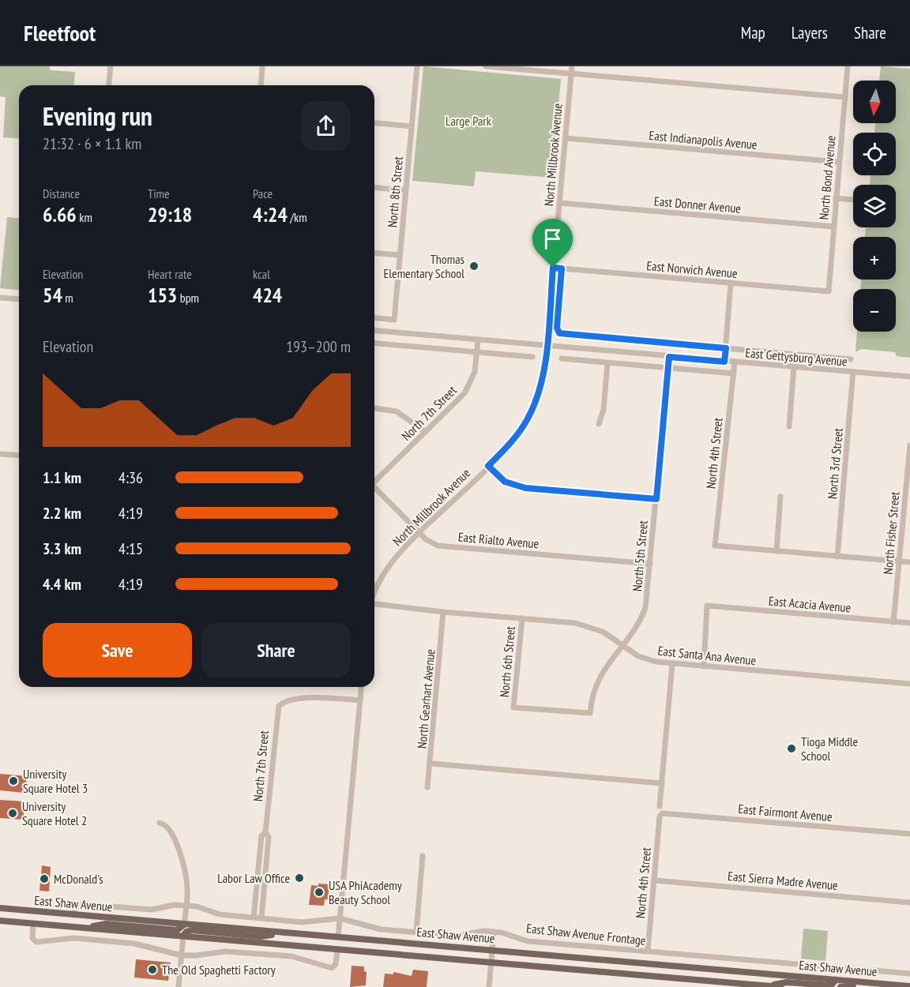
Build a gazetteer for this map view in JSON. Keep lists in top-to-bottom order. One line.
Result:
{"streets":{"main road":["East Shaw Avenue"],"street":["East Indianapolis Avenue","North Millbrook Avenue","North Bond Avenue","North 8th Street","East Donner Avenue","East Norwich Avenue","East Gettysburg Avenue","North 7th Street","North 4th Street","North 3rd Street","North Fisher Street","East Rialto Avenue","North 5th Street","East Acacia Avenue","East Santa Ana Avenue","North 6th Street","North Gearhart Avenue","East Fairmont Avenue","East Sierra Madre Avenue","East Shaw Avenue Frontage"]},"crossings":[["East Indianapolis Avenue","North Millbrook Avenue"],["East Indianapolis Avenue","North Bond Avenue"],["North Millbrook Avenue","East Donner Avenue"],["North Millbrook Avenue","East Norwich Avenue"],["North Millbrook Avenue","East Gettysburg Avenue"],["North Millbrook Avenue","East Rialto Avenue"],["North Bond Avenue","East Donner Avenue"],["North Bond Avenue","East Norwich Avenue"],["East Norwich Avenue","East Gettysburg Avenue"],["East Gettysburg Avenue","North 7th Street"],["East Gettysburg Avenue","North 4th Street"],["East Gettysburg Avenue","North 3rd Street"],["East Gettysburg Avenue","North 5th Street"],["North 7th Street","East Shaw Avenue Frontage"],["North 4th Street","East Fairmont Avenue"],["North 4th Street","East Sierra Madre Avenue"],["North 4th Street","East Shaw Avenue Frontage"],["North Fisher Street","East Acacia Avenue"],["East Rialto Avenue","North 5th Street"],["North 5th Street","East Santa Ana Avenue"],["North 5th Street","North 6th Street"],["East Acacia Avenue","East Santa Ana Avenue"],["East Santa Ana Avenue","North 6th Street"],["East Santa Ana Avenue","North Gearhart Avenue"],["East Shaw Avenue","East Shaw Avenue Frontage"]],"parks":["Large Park"],"places":["Thomas Elementary School","Tioga Middle School","University Square Hotel 3","University Square Hotel 2","Labor Law Office","McDonald's","USA PhiAcademy Beauty School","The Old Spaghetti Factory"],"north":"bottom","page":{"header":"Fleetfoot","nav":["Map","Layers","Share"],"map_buttons":["+","−"],"heading":["Evening run","21:32 · 6 × 1.1 km"],"stats":[["Distance","6.66 km"],["Time","29:18"],["Pace","4:24 /km"],["Elevation","54 m"],["Heart rate","153 bpm"],["kcal","424"]],"chart":["Elevation","193–200 m"],"list":[{"name":"1.1 km","note":"4:36"},{"name":"2.2 km","note":"4:19"},{"name":"3.3 km","note":"4:15"},{"name":"4.4 km","note":"4:19"}],"buttons":["Save","Share"]}}
